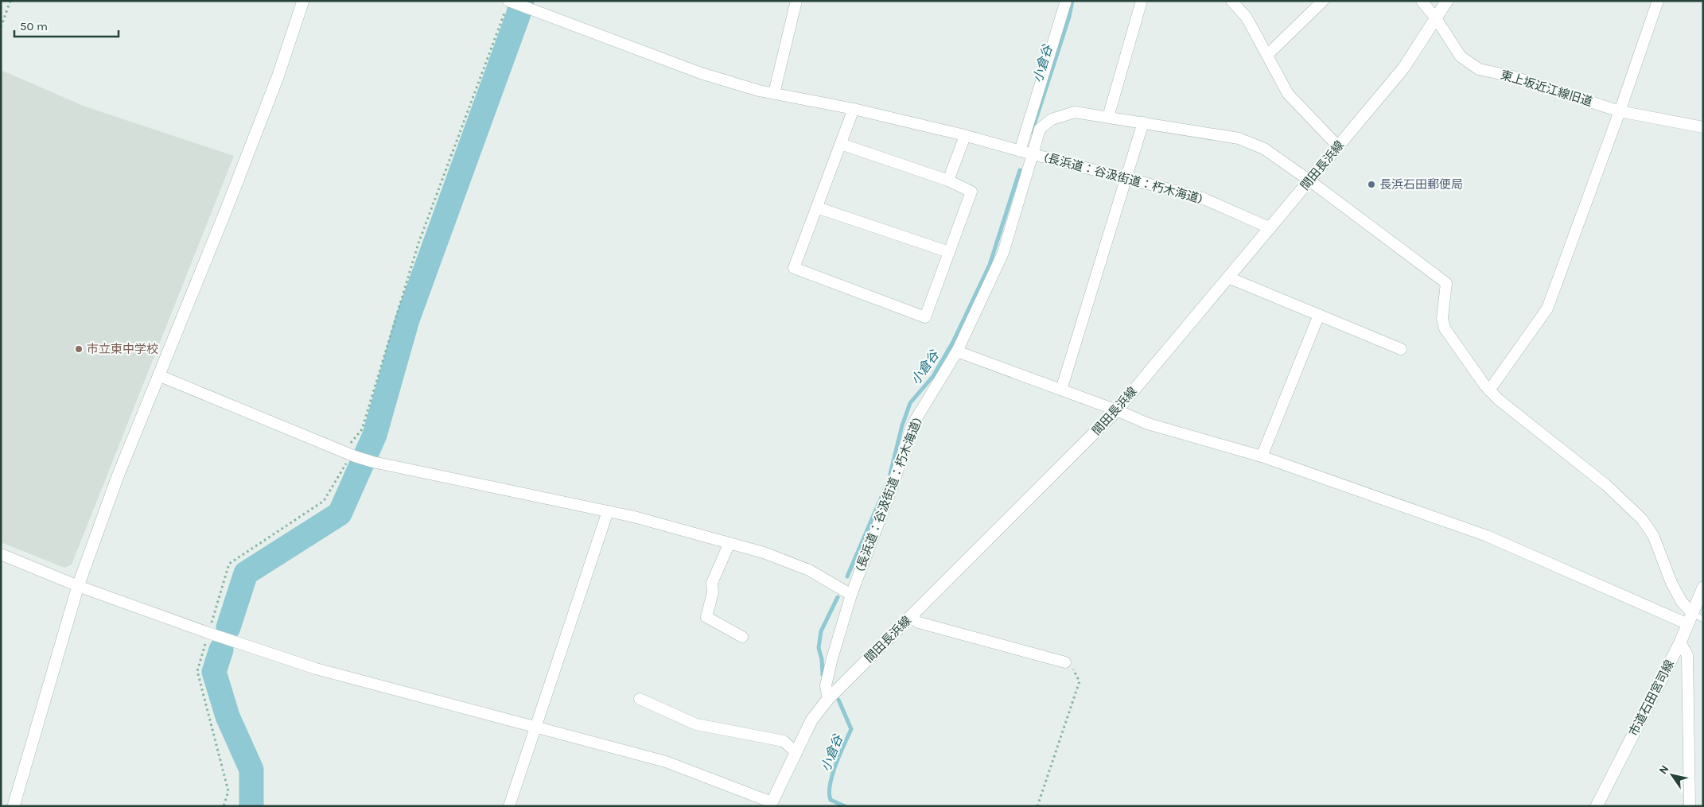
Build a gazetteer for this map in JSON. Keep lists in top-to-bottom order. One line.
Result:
{"streets":{"street":["東上坂近江線旧道","間田長浜線","(長浜道：谷汲街道：朽木海道)","市道石田宮司線"]},"crossings":[["東上坂近江線旧道","間田長浜線"],["間田長浜線","(長浜道：谷汲街道：朽木海道)"]],"water":["小倉谷"],"places":["長浜石田郵便局","市立東中学校"],"scale_bar":"50 m","north":"top left"}
